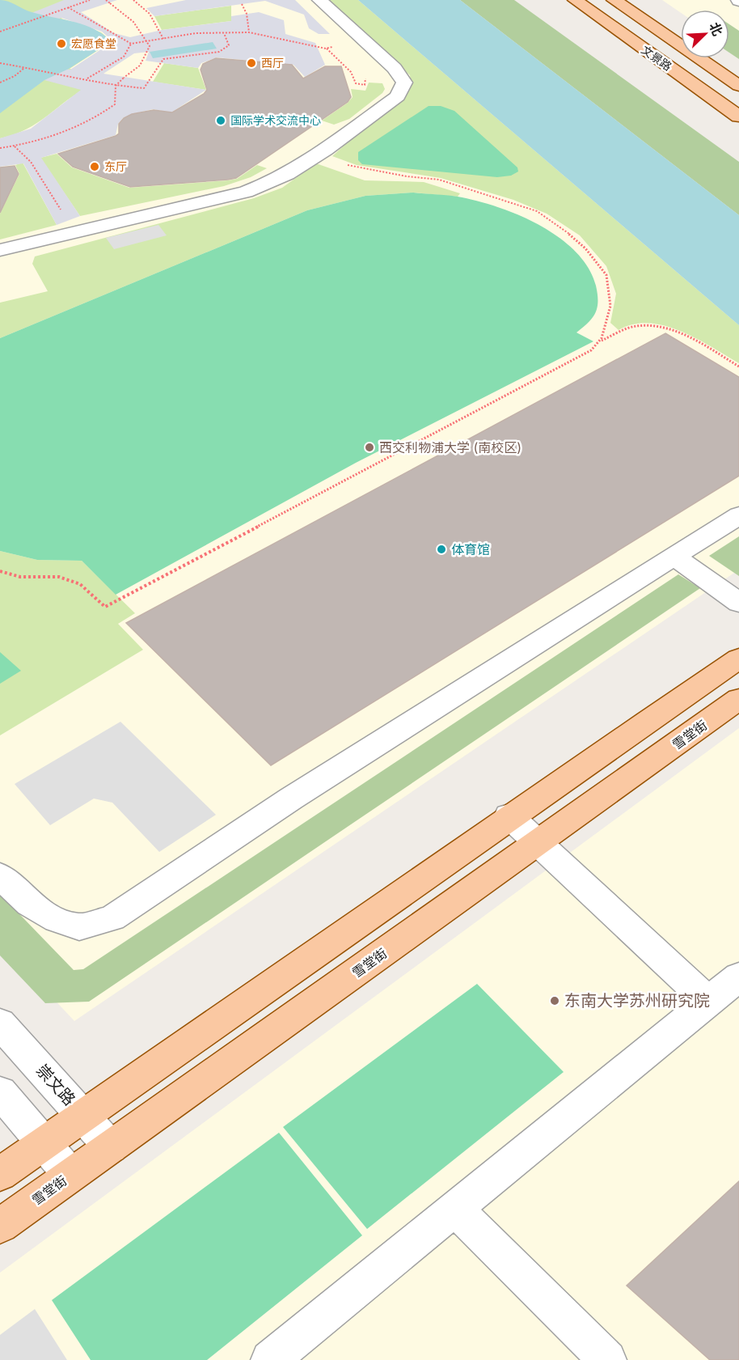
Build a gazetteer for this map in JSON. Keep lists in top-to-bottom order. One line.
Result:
{"streets":{"main road":["文景路","雪堂街"],"street":["崇文路"]},"crossings":[["雪堂街","崇文路"]],"places":["宏愿食堂","西厅","国际学术交流中心","东厅","西交利物浦大学 (南校区)","体育馆","东南大学苏州研究院"],"north":"top right"}
